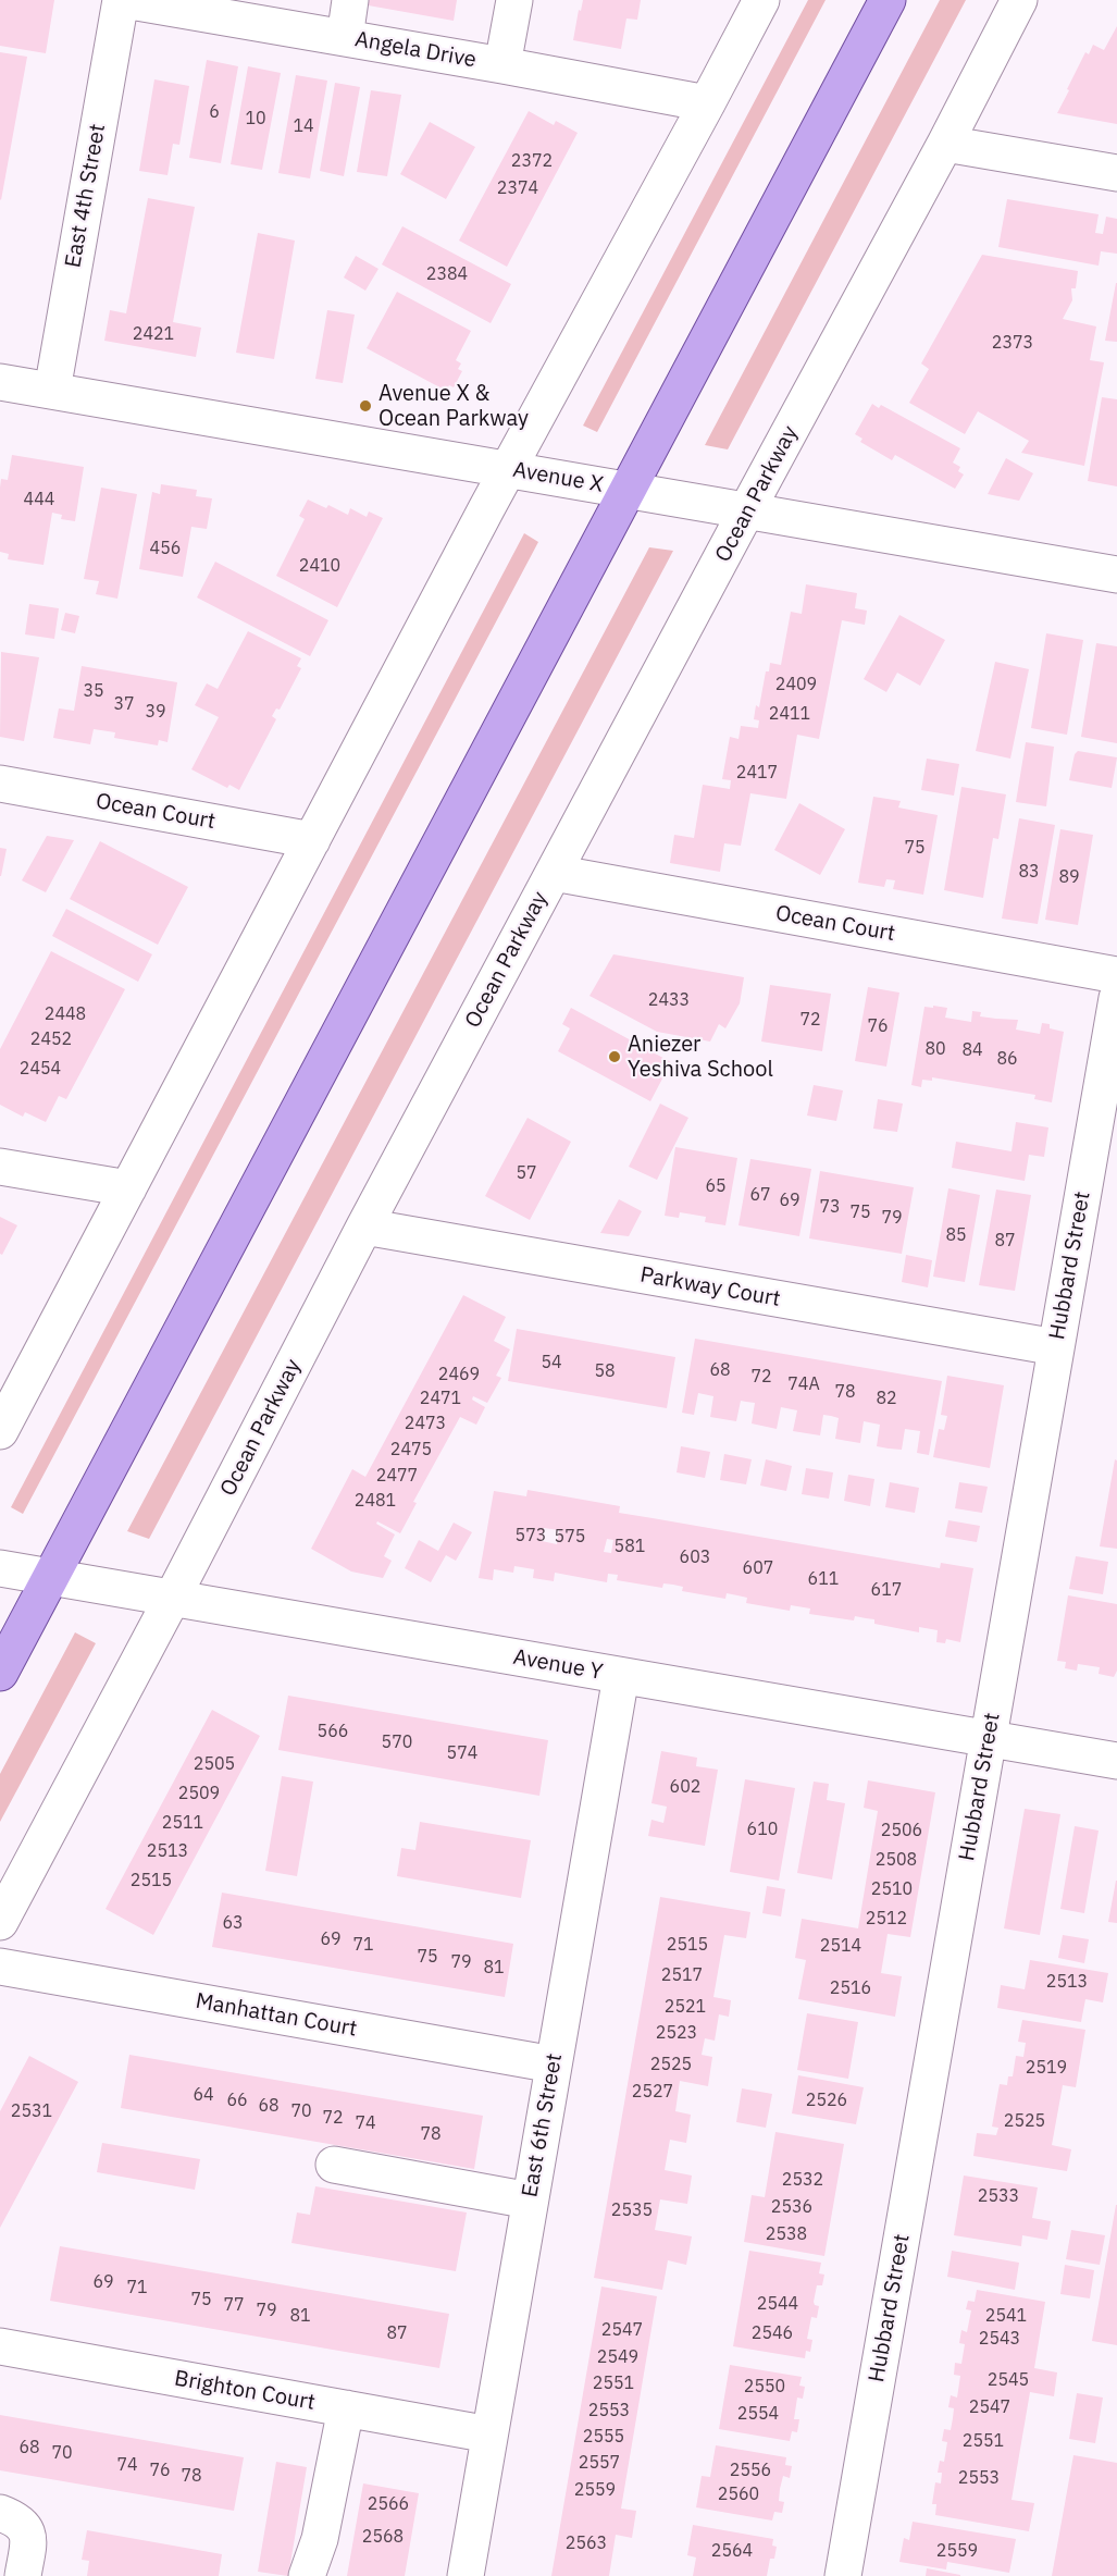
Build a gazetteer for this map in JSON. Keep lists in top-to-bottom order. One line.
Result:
{"streets":{"street":["Angela Drive","East 4th Street","Avenue X","Ocean Parkway","Ocean Court","Hubbard Street","Parkway Court","Avenue Y","Manhattan Court","East 6th Street","Brighton Court"]},"crossings":[["Angela Drive","East 4th Street"],["East 4th Street","Avenue X"],["Avenue X","Ocean Parkway"],["Ocean Parkway","Ocean Court"],["Ocean Parkway","Parkway Court"],["Ocean Parkway","Avenue Y"],["Hubbard Street","Parkway Court"],["Hubbard Street","Avenue Y"],["Avenue Y","East 6th Street"],["Manhattan Court","East 6th Street"],["East 6th Street","Brighton Court"]],"places":["Avenue X & Ocean Parkway","Aniezer Yeshiva School"],"house_numbers":["6","10","14","2372","2374","2384","2421","2373","444","456","2410","2409","35","37","39","2411","2417","75","83","89","2433","2448","72","76","2452","80","84","86","2454","57","65","67","69","73","75","79","85","87","54","68","58","2469","72","74A","78","2471","82","2473","2475","2477","2481","573","575","581","603","607","611","617","566","570","574","2505","602","2509","2511","610","2506","2513","2508","2515","2510","2512","63","69","71","2515","2514","75","79","81","2517","2513","2516","2521","2523","2525","2519","2527","64","66","2526","68","2531","70","72","2525","74","78","2532","2533","2536","2535","2538","69","71","75","2544","77","79","81","2541","2547","87","2546","2543","2549","2545","2551","2550","2547","2553","2554","2555","2551","68","70","2557","74","76","2556","78","2553","2559","2560","2566","2568","2563","2564","2559"]}
